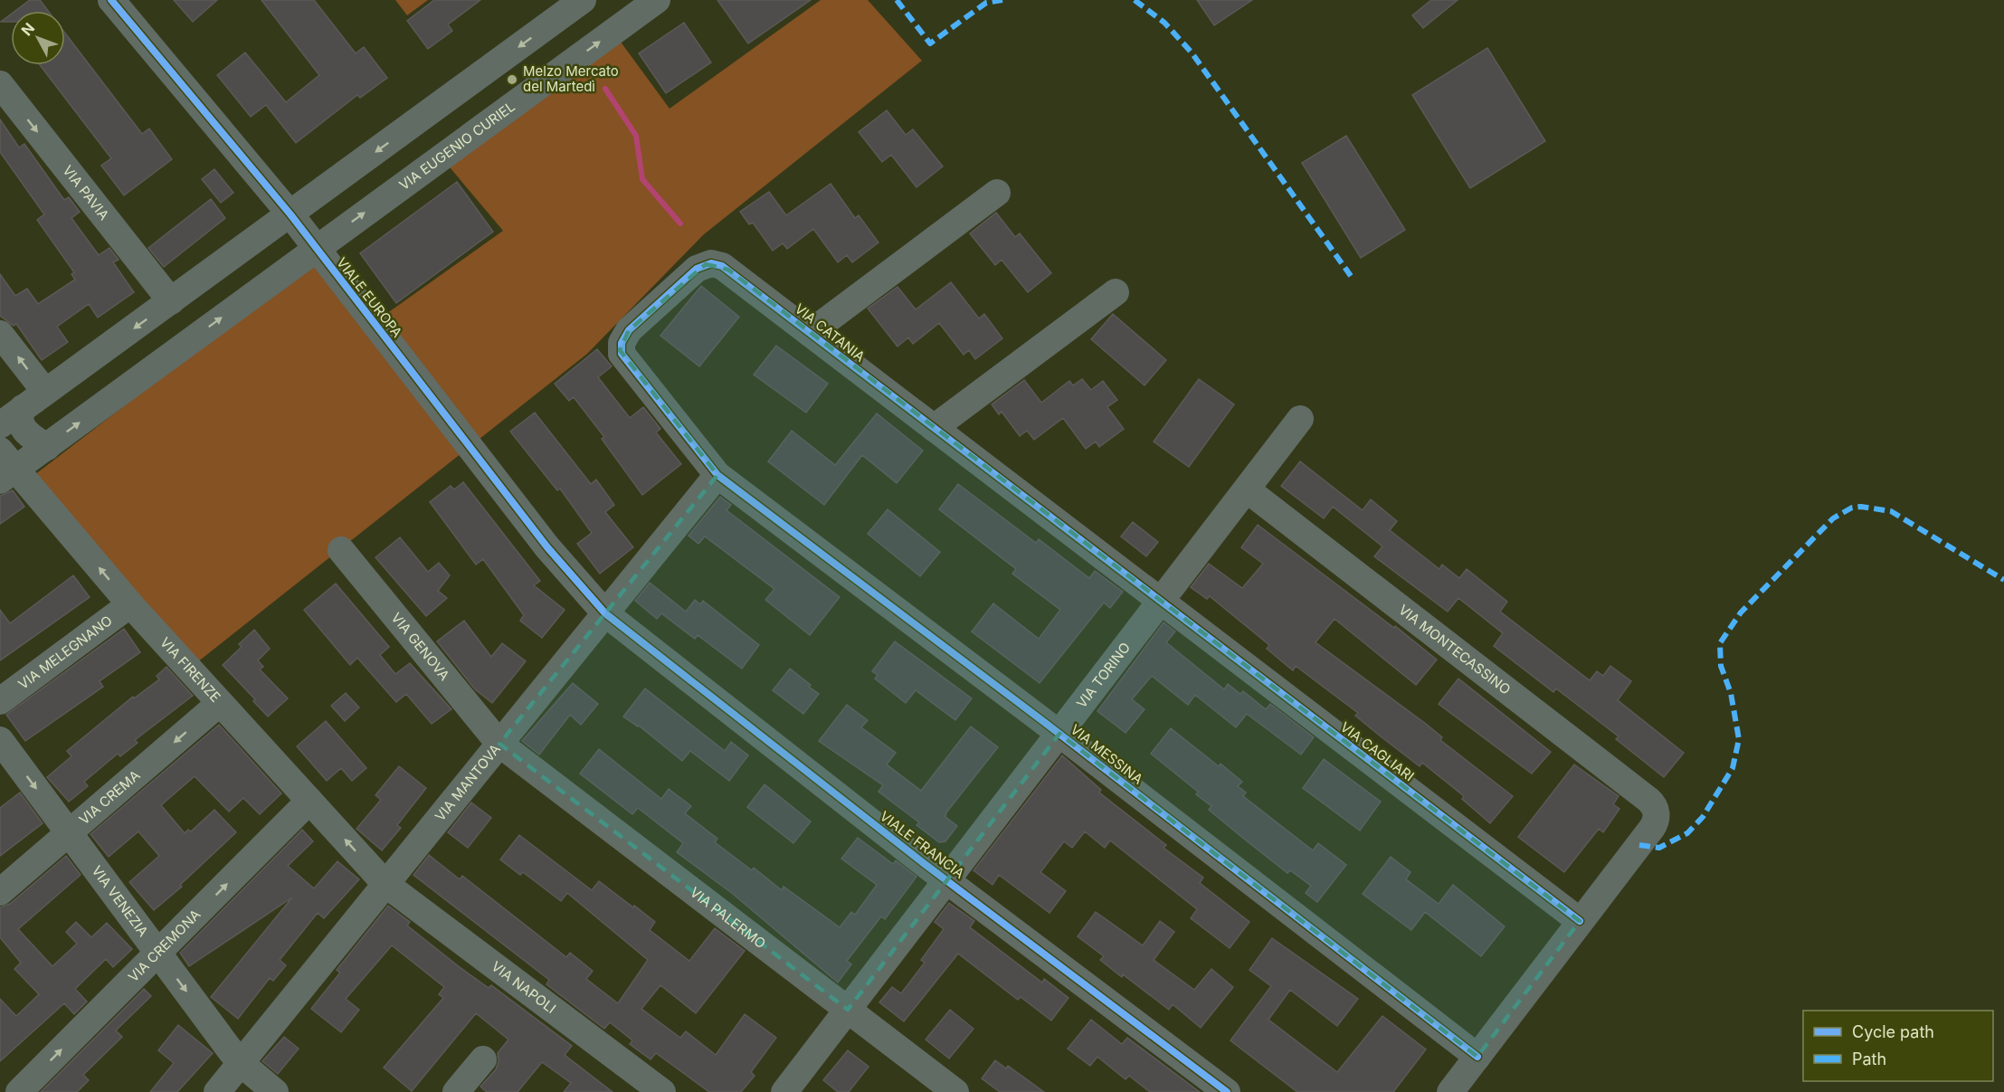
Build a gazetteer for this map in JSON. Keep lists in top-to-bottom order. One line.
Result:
{"streets":{"street":["VIA EUGENIO CURIEL","VIA PAVIA","VIALE EUROPA","VIA CATANIA","VIA GENOVA","VIA MONTECASSINO","VIA MELEGNANO","VIA FIRENZE","VIA TORINO","VIA CAGLIARI","VIA MESSINA","VIA MANTOVA","VIA CREMA","VIALE FRANCIA","VIA VENEZIA","VIA PALERMO","VIA CREMONA","VIA NAPOLI"]},"crossings":[["VIA EUGENIO CURIEL","VIALE EUROPA"],["VIA EUGENIO CURIEL","VIA FIRENZE"],["VIALE EUROPA","VIA MANTOVA"],["VIALE EUROPA","VIALE FRANCIA"],["VIA CATANIA","VIA TORINO"],["VIA CATANIA","VIA CAGLIARI"],["VIA CATANIA","VIA MESSINA"],["VIA CATANIA","VIA MANTOVA"],["VIA GENOVA","VIA MANTOVA"],["VIA GENOVA","VIA PALERMO"],["VIA MONTECASSINO","VIA TORINO"],["VIA MONTECASSINO","VIA CAGLIARI"],["VIA MELEGNANO","VIA FIRENZE"],["VIA FIRENZE","VIA MANTOVA"],["VIA FIRENZE","VIA CREMA"],["VIA FIRENZE","VIA CREMONA"],["VIA FIRENZE","VIA NAPOLI"],["VIA TORINO","VIA CAGLIARI"],["VIA TORINO","VIA MESSINA"],["VIA TORINO","VIALE FRANCIA"],["VIA TORINO","VIA PALERMO"],["VIA MESSINA","VIA MANTOVA"],["VIA MANTOVA","VIALE FRANCIA"],["VIA MANTOVA","VIA VENEZIA"],["VIA MANTOVA","VIA PALERMO"],["VIA MANTOVA","VIA NAPOLI"],["VIA CREMA","VIA VENEZIA"],["VIA VENEZIA","VIA CREMONA"]],"one_way":["VIA PAVIA","VIA FIRENZE","VIA CREMA","VIA VENEZIA","VIA CREMONA"],"places":["Melzo Mercato del Martedì"],"legend":["Cycle path","Path"],"north":"top left"}
